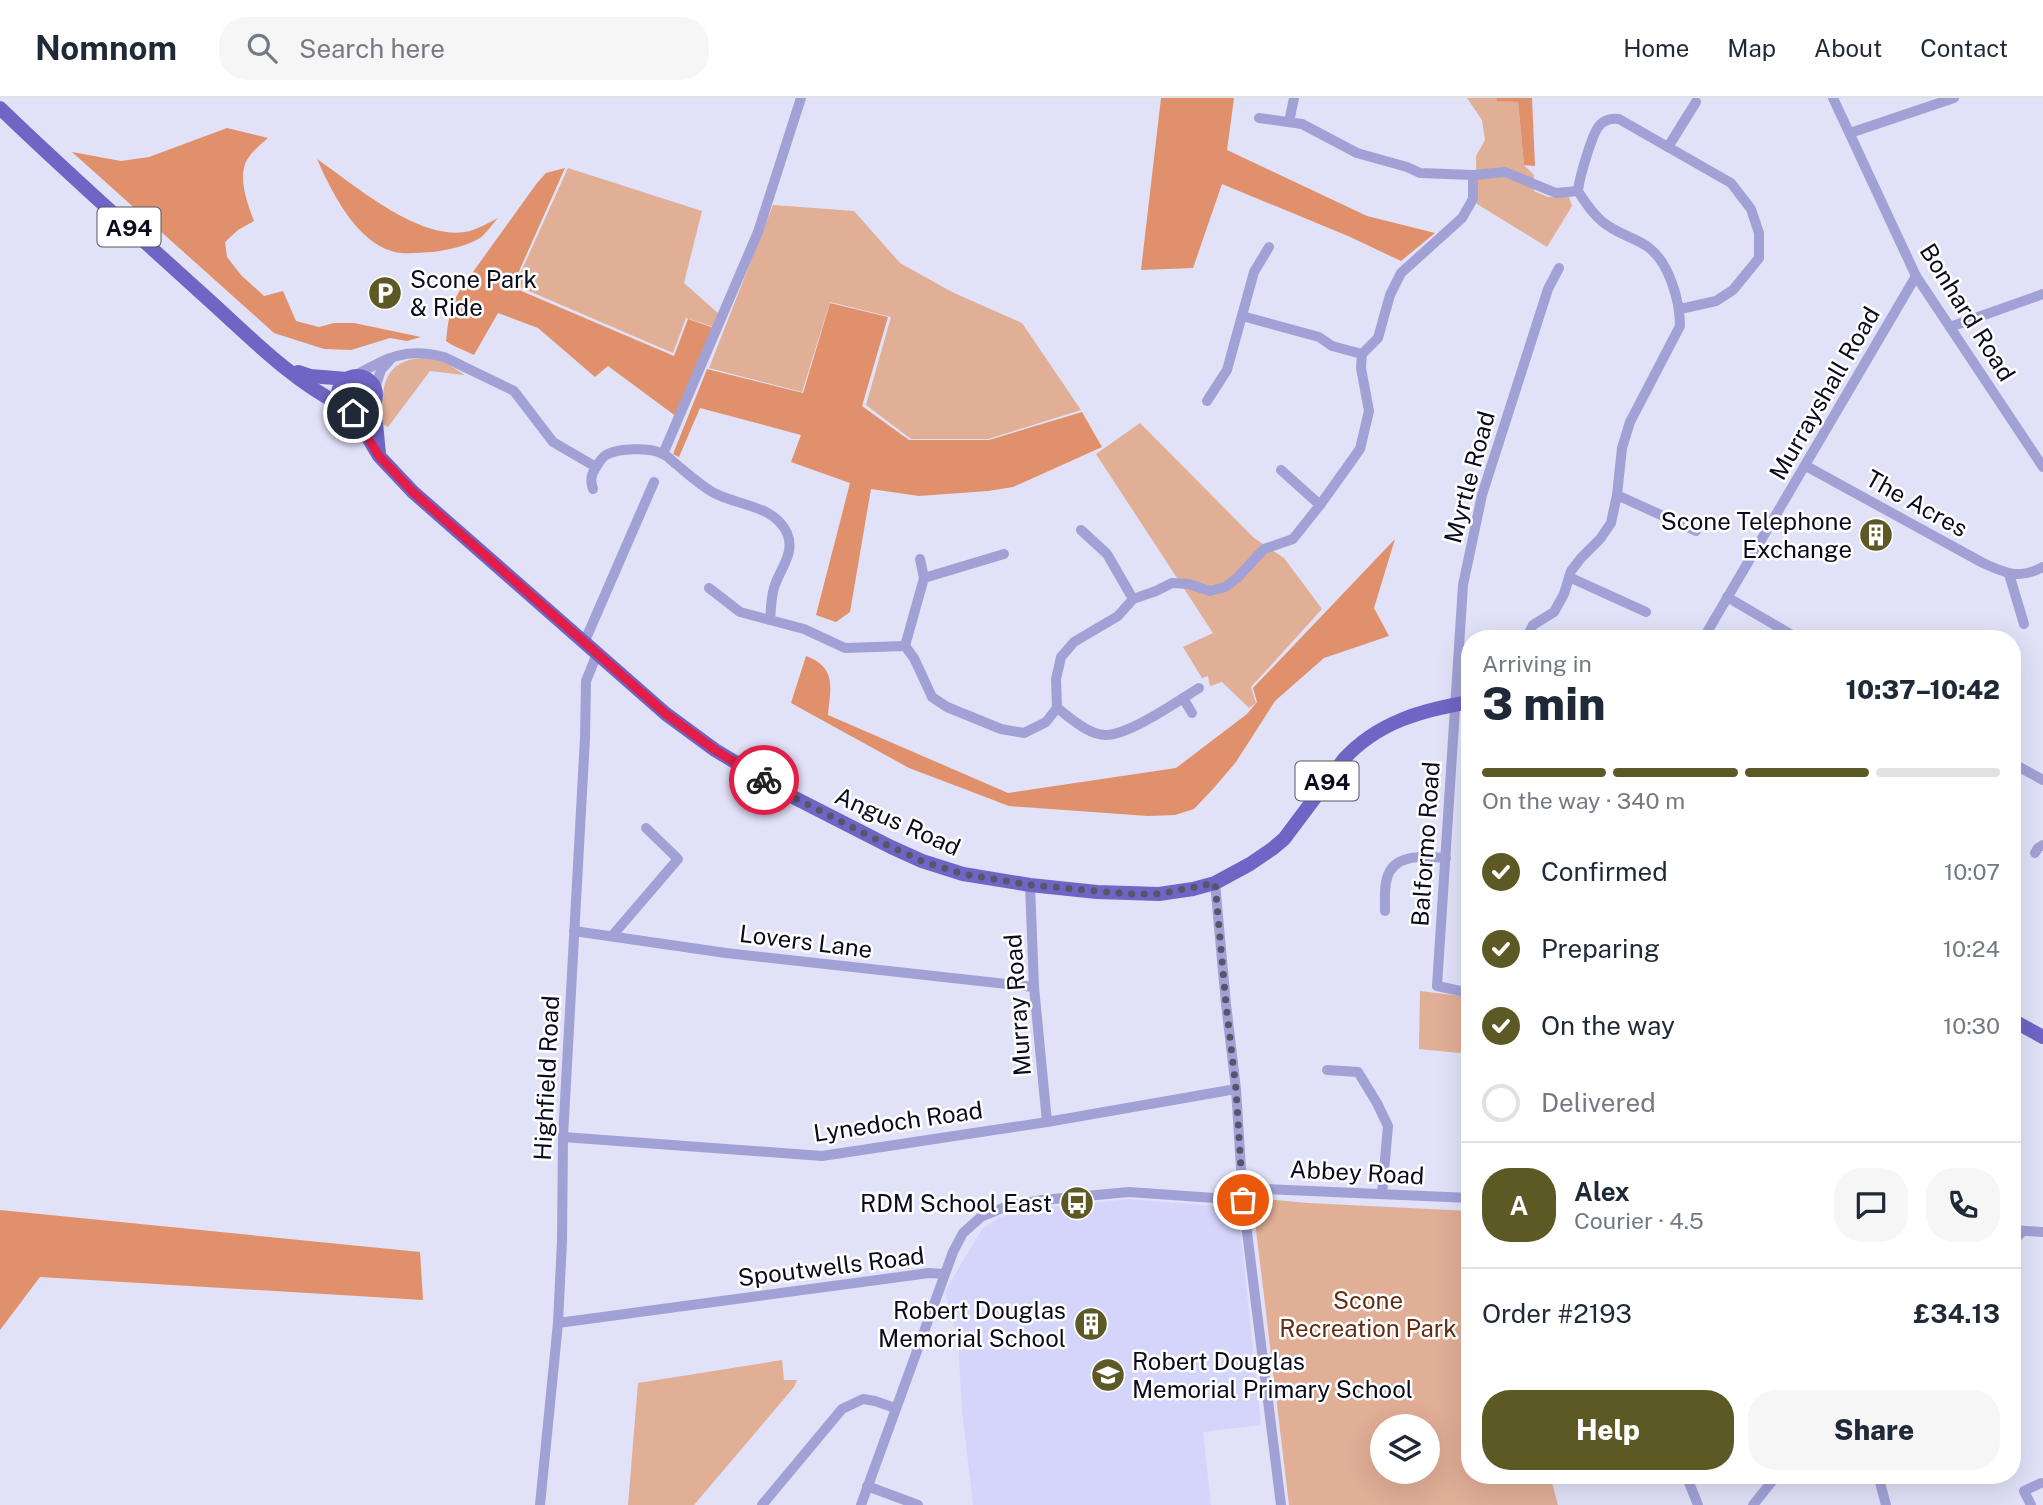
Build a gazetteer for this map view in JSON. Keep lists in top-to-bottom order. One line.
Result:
{"streets":{"main road":["A94","Angus Road"],"street":["Bonhard Road","Murrayshall Road","Myrtle Road","The Acres","Balformo Road","Lovers Lane","Murray Road","Highfield Road","Lynedoch Road","Abbey Road","Spoutwells Road"]},"crossings":[["A94","Myrtle Road"],["A94","Angus Road"],["A94","Balformo Road"],["Bonhard Road","Murrayshall Road"],["Murrayshall Road","The Acres"],["Myrtle Road","Angus Road"],["Myrtle Road","Balformo Road"],["Angus Road","Balformo Road"],["Angus Road","Murray Road"],["Angus Road","Highfield Road"],["Lovers Lane","Murray Road"],["Lovers Lane","Highfield Road"],["Murray Road","Lynedoch Road"],["Highfield Road","Lynedoch Road"],["Highfield Road","Spoutwells Road"]],"parks":["Scone Recreation Park"],"places":{"parking":["Scone Park & Ride"],"building":["Scone Telephone Exchange","Robert Douglas Memorial School"],"bus stop":["RDM School East"],"school or university":["Robert Douglas Memorial Primary School"]},"page":{"header":"Nomnom","search":"Search here","nav":["Home","Map","About","Contact"],"heading":["3 min","Arriving in","10:37–10:42"],"panel":["Alex","Courier · 4.5","Order #2193","£34.13"],"bar":"On the way · 340 m","list":[["Confirmed","10:07"],["Preparing","10:24"],["On the way","10:30"],"Delivered"],"round":"A","buttons":["Help","Share"]}}
